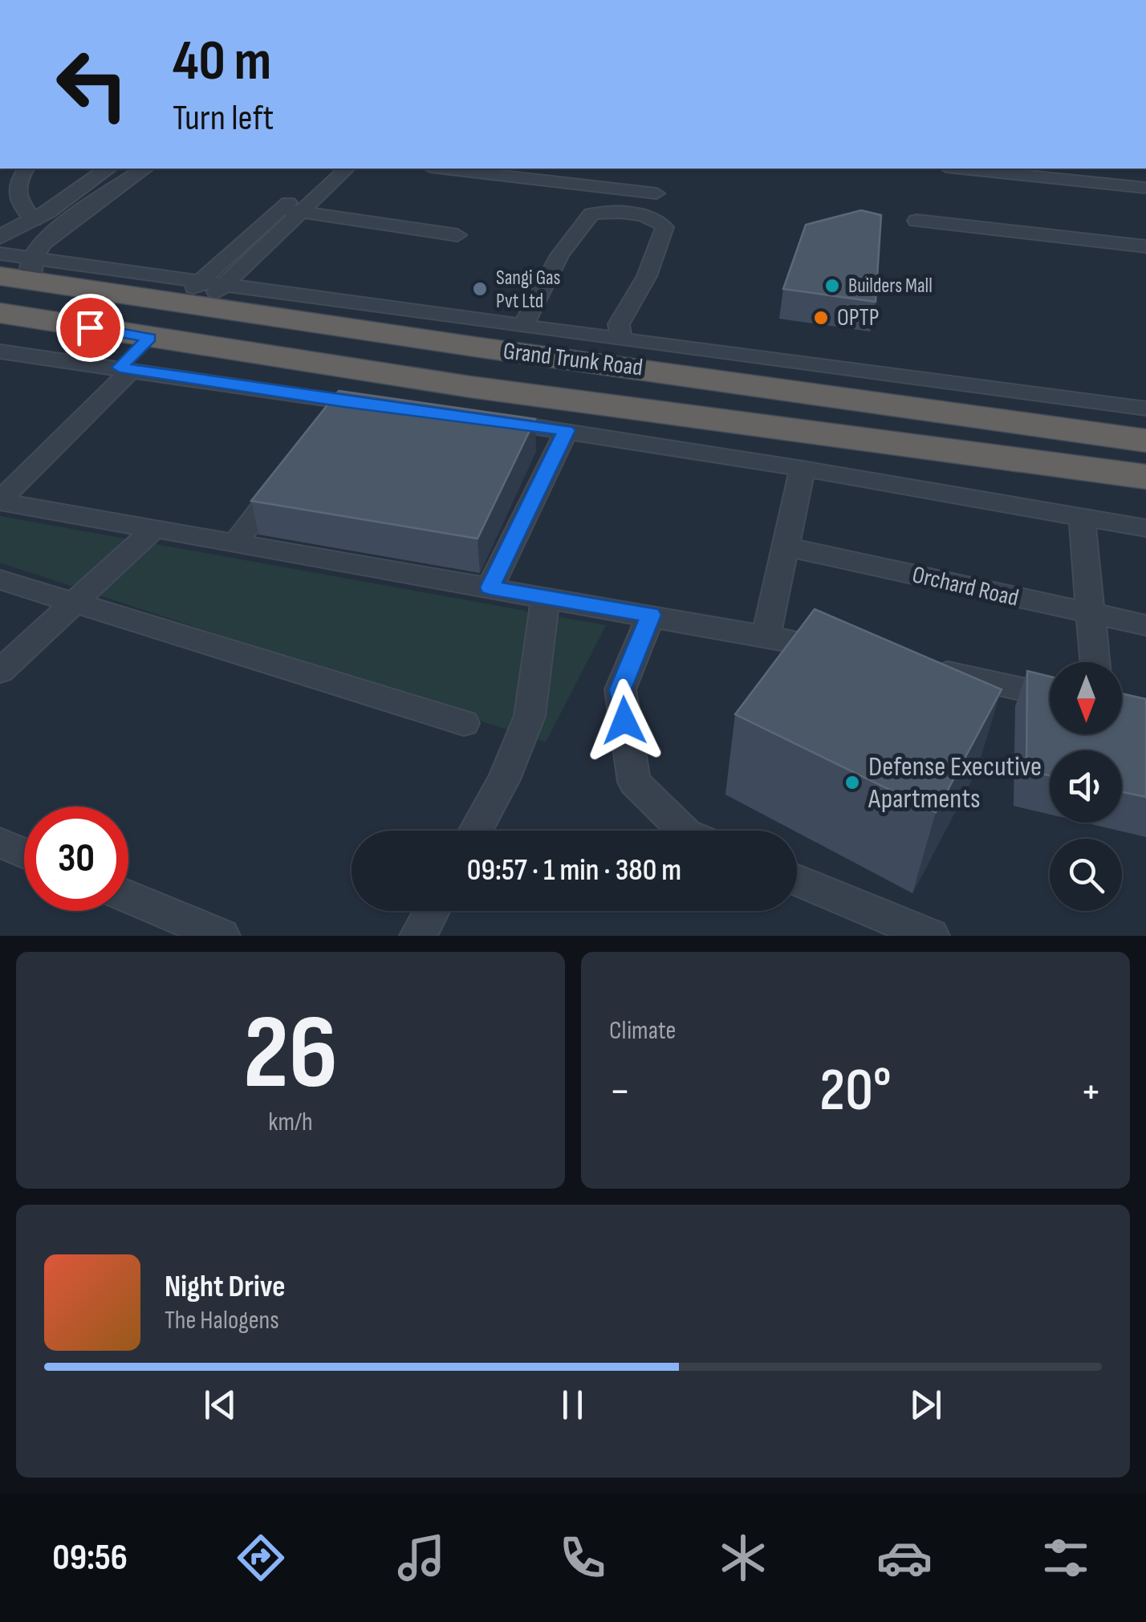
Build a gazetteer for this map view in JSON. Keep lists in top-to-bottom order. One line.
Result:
{"streets":{"highway":["Grand Trunk Road"],"street":["Orchard Road"]},"places":["Builders Mall","Sangi Gas Pvt Ltd","OPTP","Defense Executive Apartments"],"north":"bottom","page":{"turn":["40 m","Turn left"],"limit":"30","trip":"09:57 · 1 min · 380 m","tile":[["26","km/h"],"Climate"],"heat":["−","20°","+"],"song":["Night Drive","The Halogens"],"tabs":"09:56"}}
